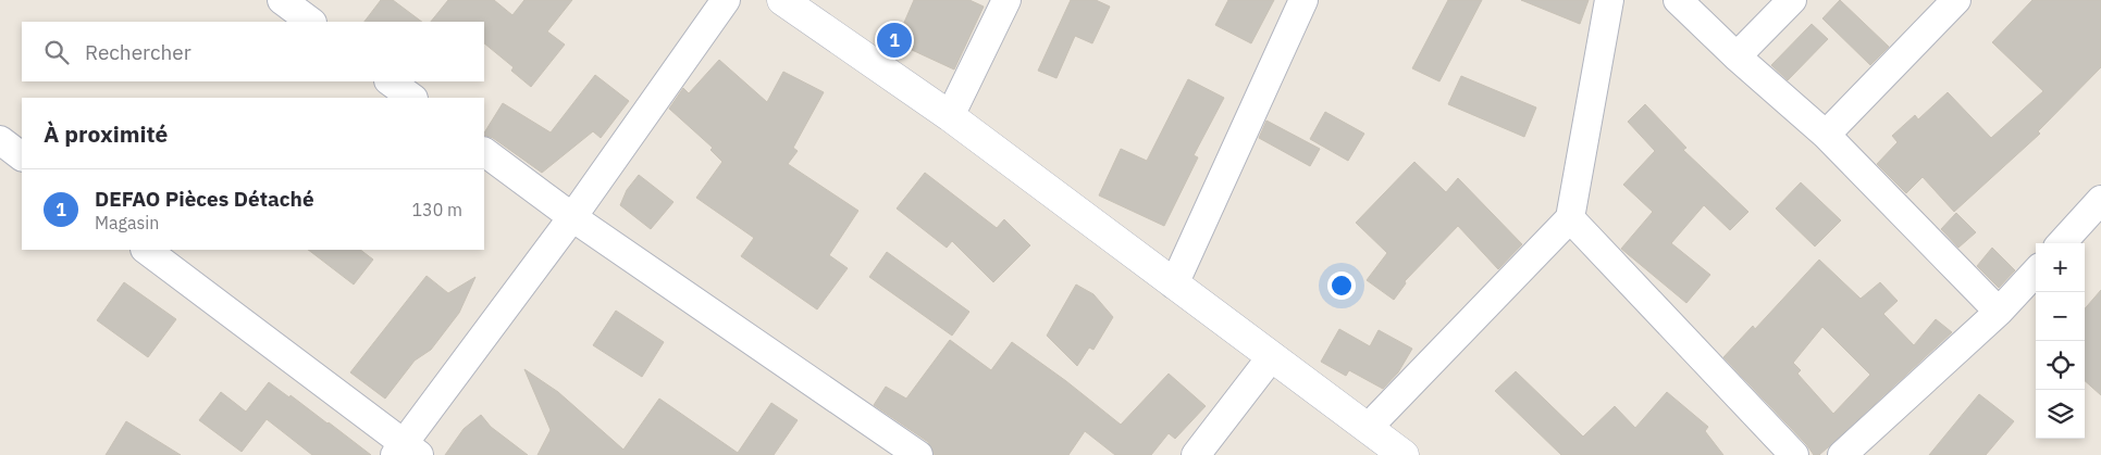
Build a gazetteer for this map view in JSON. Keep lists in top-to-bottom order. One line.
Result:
{"page":{"pins":"1","search":"Rechercher","heading":"À proximité","list":[{"mark":"1","name":"DEFAO Pièces Détaché","note":"Magasin","value":"130 m"}],"map_buttons":["+","−"]}}
